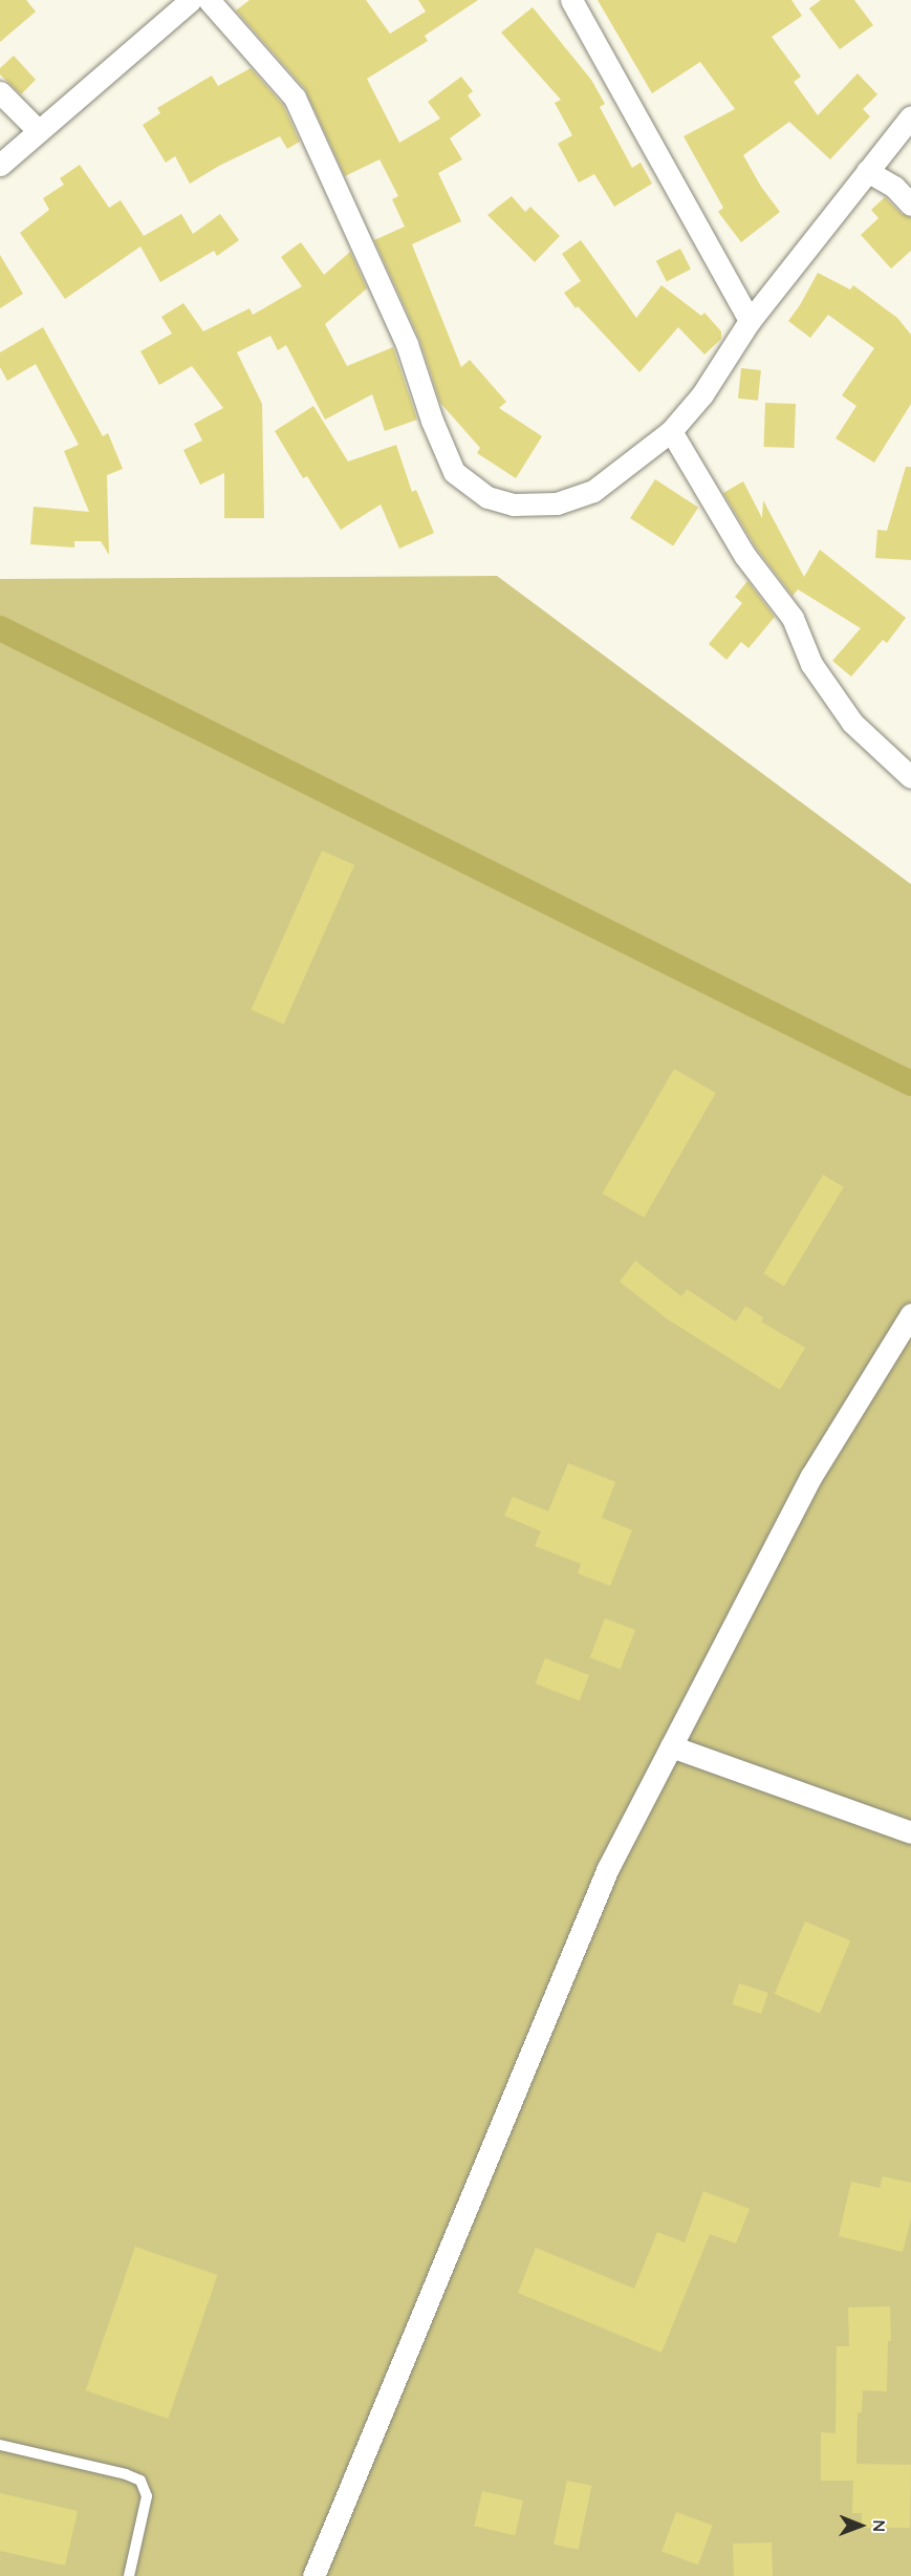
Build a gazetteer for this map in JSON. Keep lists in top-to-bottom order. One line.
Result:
{"north":"right"}
